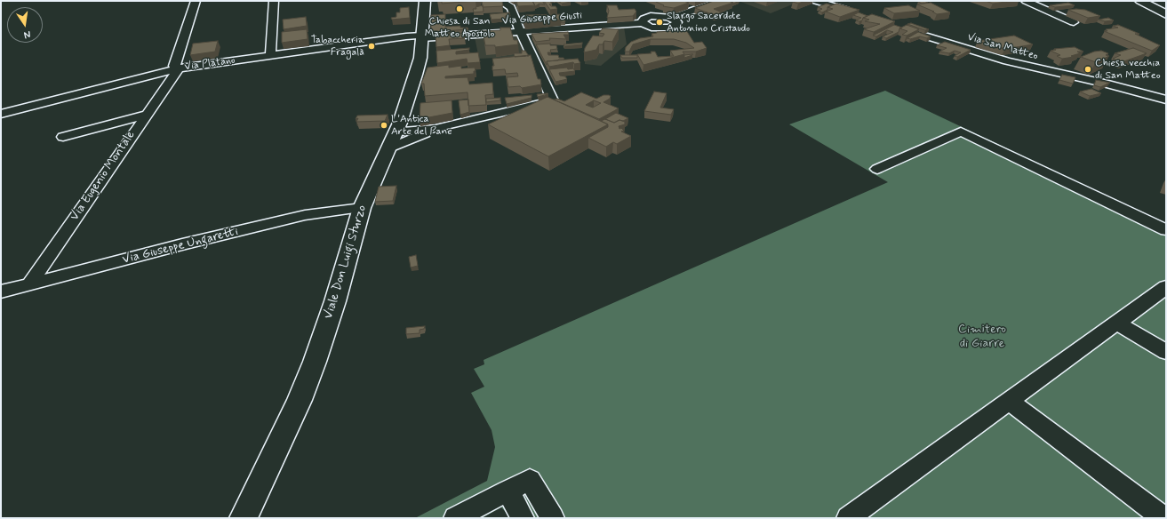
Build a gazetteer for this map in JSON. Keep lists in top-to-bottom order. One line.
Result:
{"streets":{"main road":["Viale Don Luigi Sturzo"],"street":["Via Giuseppe Giusti","Via San Matteo","Via Platano","Via Eugenio Montale","Via Giuseppe Ungaretti"]},"crossings":[["Via Giuseppe Giusti","Via Platano"],["Via Giuseppe Giusti","Viale Don Luigi Sturzo"],["Via Platano","Via Eugenio Montale"],["Via Platano","Viale Don Luigi Sturzo"],["Via Eugenio Montale","Via Giuseppe Ungaretti"],["Via Giuseppe Ungaretti","Viale Don Luigi Sturzo"]],"parks":["Cimitero di Giarre"],"places":["Chiesa di San Matteo Apostolo","Slargo Sacerdote Antonino Cristaudo","Tabaccheria Fragalà","Chiesa vecchia di San Matteo","L'Antica Arte del Pane"],"north":"bottom"}
